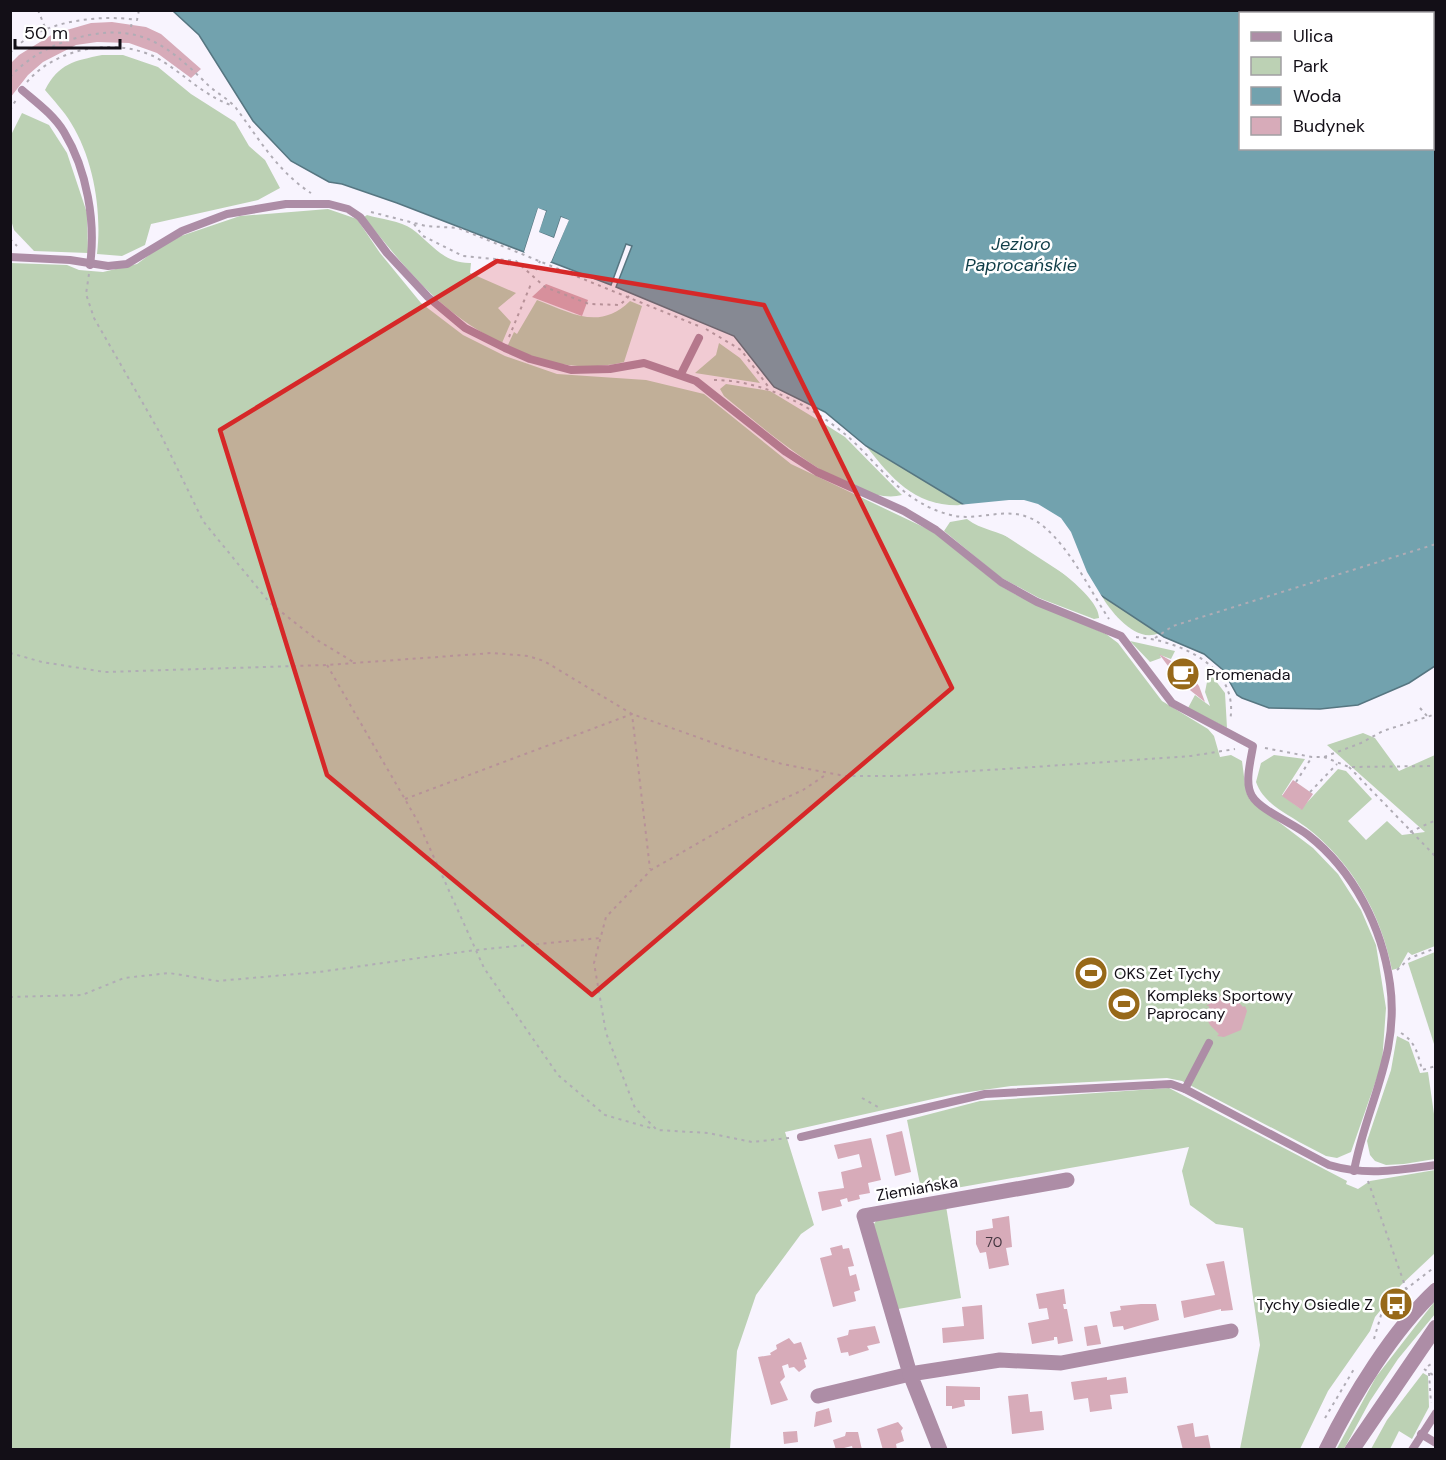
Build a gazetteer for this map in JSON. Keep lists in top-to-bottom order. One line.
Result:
{"streets":{"street":["Ziemiańska"]},"water":["Jezioro Paprocańskie"],"places":{"cafe":["Promenada"],"sports":["OKS Zet Tychy","Kompleks Sportowy Paprocany"],"bus stop":["Tychy Osiedle Z"]},"house_numbers":["70"],"legend":["Ulica","Park","Woda","Budynek"],"scale_bar":"50 m"}
